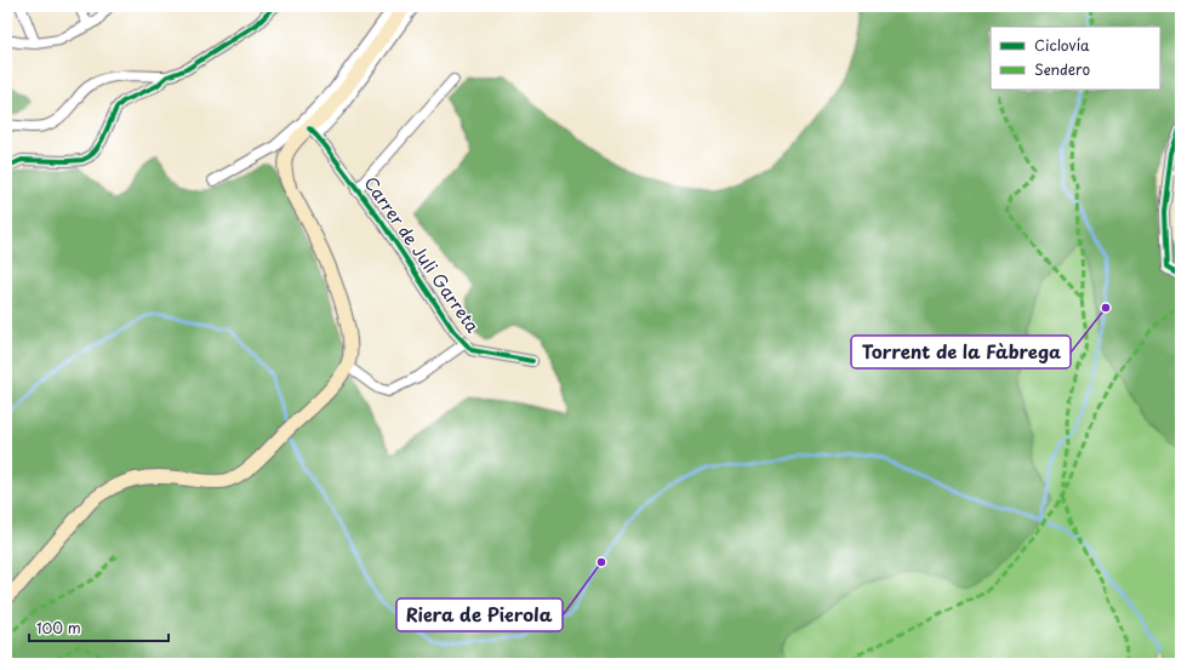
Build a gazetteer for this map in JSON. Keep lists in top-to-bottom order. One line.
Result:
{"streets":{"street":["Carrer de Juli Garreta"]},"places":["Torrent de la Fàbrega","Riera de Pierola"],"legend":["Ciclovía","Sendero"],"scale_bar":"100 m"}
